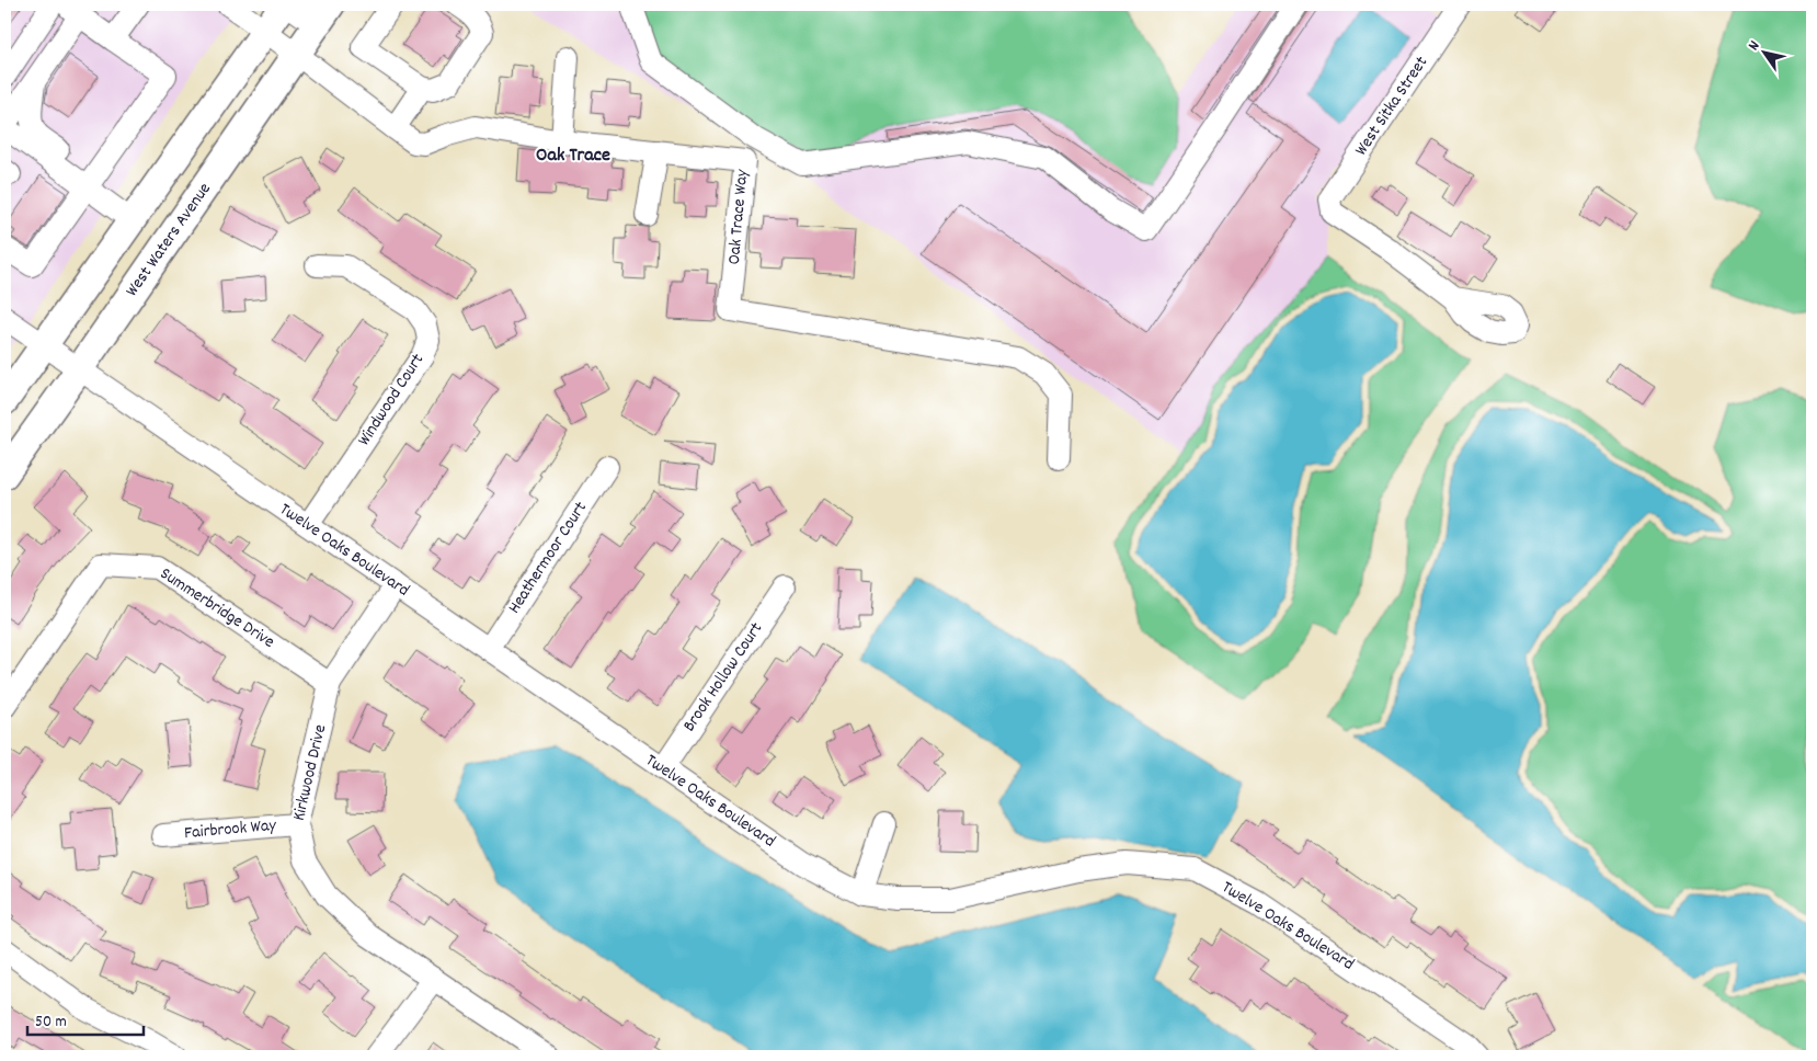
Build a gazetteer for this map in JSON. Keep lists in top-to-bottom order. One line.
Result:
{"streets":{"main road":["West Waters Avenue"],"street":["West Sitka Street","Oak Trace Way","Windwood Court","Twelve Oaks Boulevard","Heathermoor Court","Summerbridge Drive","Brook Hollow Court","Kirkwood Drive","Fairbrook Way"]},"crossings":[["Oak Trace Way","West Waters Avenue"],["West Waters Avenue","Twelve Oaks Boulevard"],["Windwood Court","Twelve Oaks Boulevard"],["Twelve Oaks Boulevard","Heathermoor Court"],["Twelve Oaks Boulevard","Brook Hollow Court"],["Twelve Oaks Boulevard","Kirkwood Drive"],["Summerbridge Drive","Kirkwood Drive"],["Kirkwood Drive","Fairbrook Way"]],"districts":["Oak Trace"],"scale_bar":"50 m","north":"top left"}
